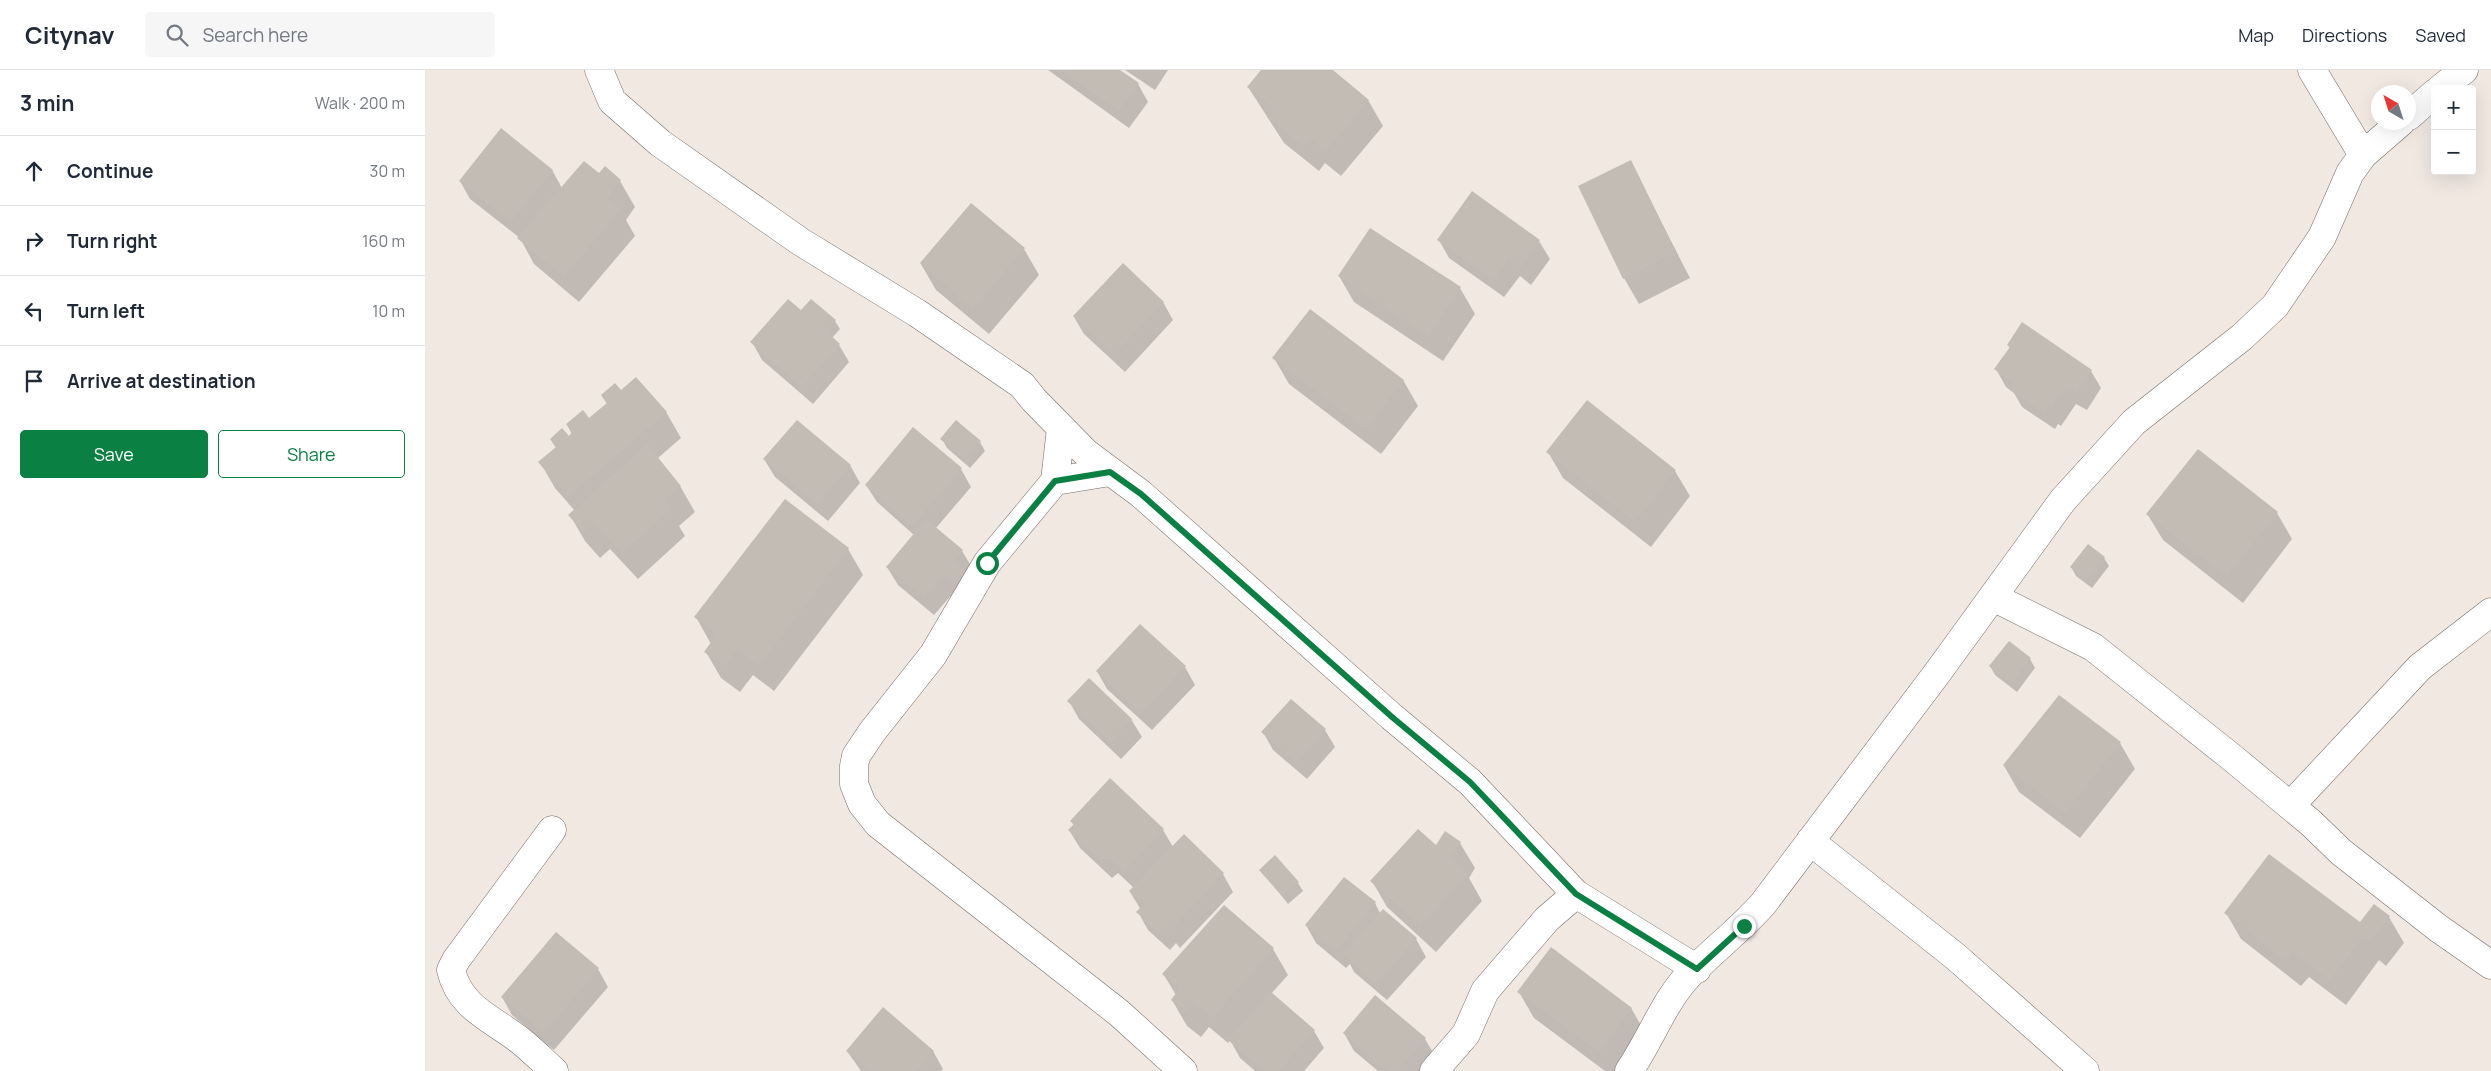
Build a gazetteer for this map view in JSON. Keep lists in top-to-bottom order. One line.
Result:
{"north":"top left","page":{"header":"Citynav","search":"Search here","nav":["Map","Directions","Saved"],"heading":["3 min","Walk · 200 m"],"map_buttons":["+","−"],"list":[["Continue","30 m"],["Turn right","160 m"],["Turn left","10 m"],"Arrive at destination"],"buttons":["Save","Share"]}}
